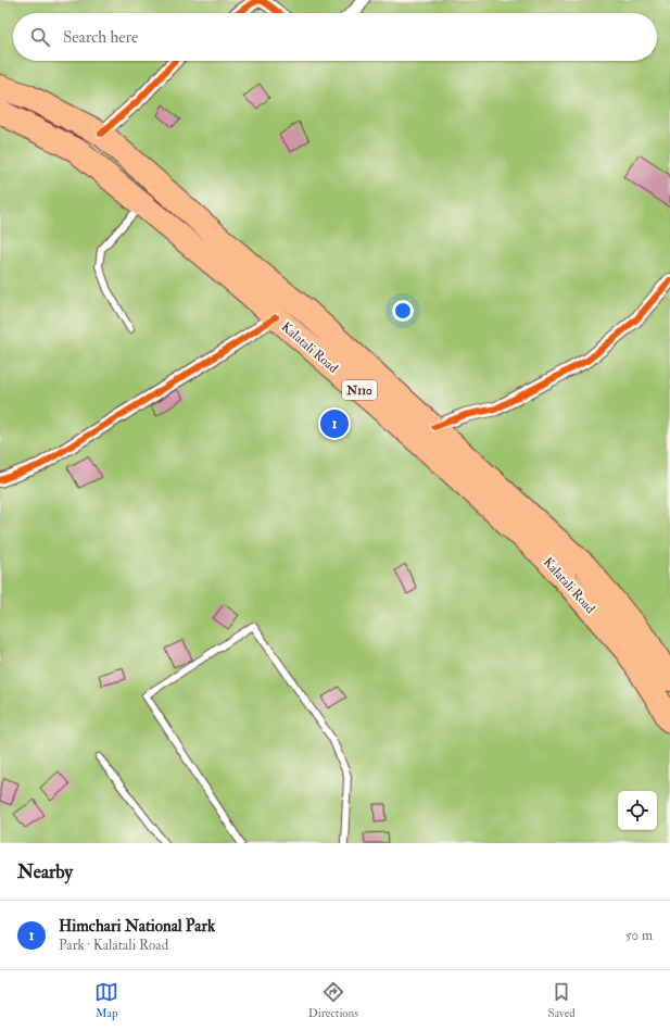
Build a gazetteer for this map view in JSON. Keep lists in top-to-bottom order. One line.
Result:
{"streets":{"highway":["Kalatali Road","N110"]},"page":{"search":"Search here","pins":"1","heading":"Nearby","list":[{"mark":"1","name":"Himchari National Park","note":"Park · Kalatali Road","value":"50 m"}],"nav":["Map","Directions","Saved"]}}
